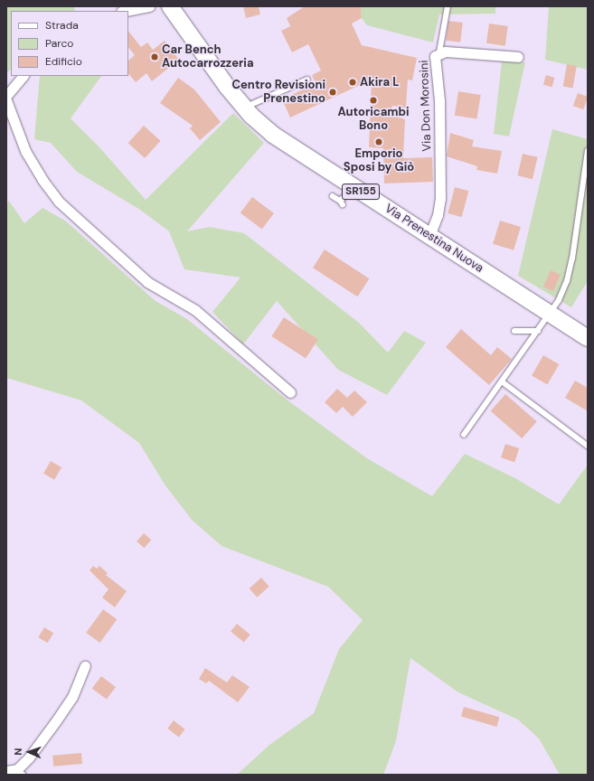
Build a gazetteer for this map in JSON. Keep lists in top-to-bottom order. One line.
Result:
{"streets":{"main road":["SR155","Via Prenestina Nuova"],"street":["Via Don Morosini"]},"crossings":[["Via Don Morosini","Via Prenestina Nuova"]],"places":["Car Bench Autocarrozzeria","Akira L","Centro Revisioni Prenestino","Autoricambi Bono","Emporio Sposi by Giò"],"legend":["Strada","Parco","Edificio"],"north":"left"}
